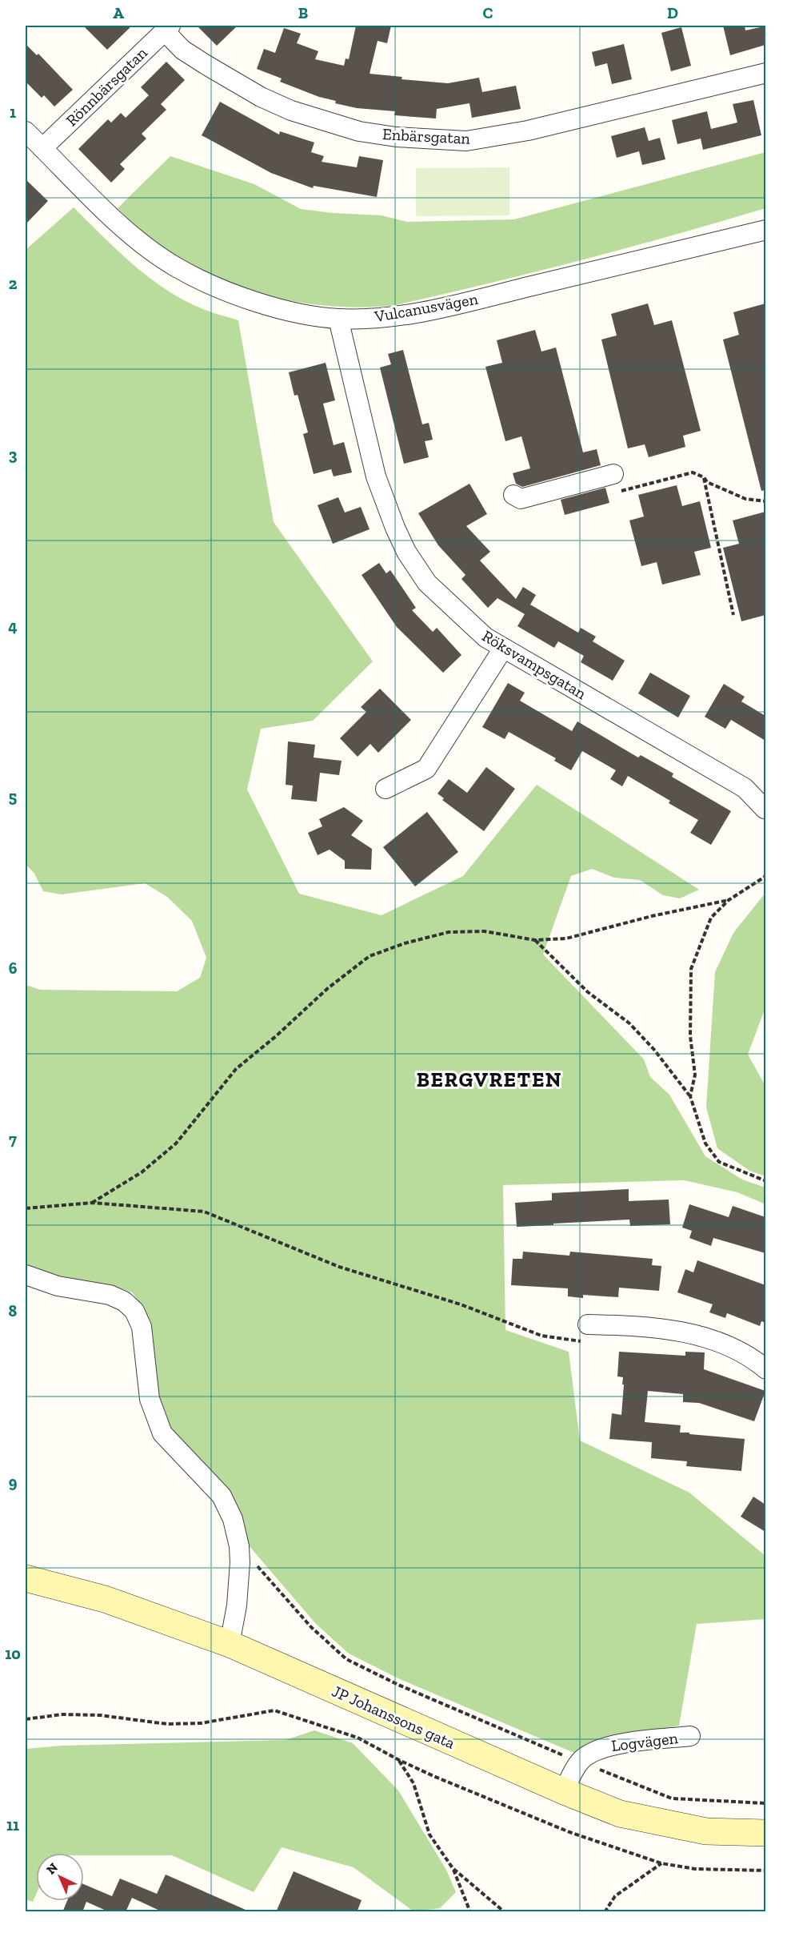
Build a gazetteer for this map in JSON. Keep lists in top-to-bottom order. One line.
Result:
{"streets":{"street":["Rönnbärsgatan","Enbärsgatan","Vulcanusvägen","Röksvampsgatan","JP Johanssons gata","Logvägen"]},"crossings":[["Rönnbärsgatan","Enbärsgatan"],["Rönnbärsgatan","Vulcanusvägen"],["Vulcanusvägen","Röksvampsgatan"],["JP Johanssons gata","Logvägen"]],"districts":["BERGVRETEN"],"north":"top left","grid":{"columns":["A","B","C","D"],"rows":["1","2","3","4","5","6","7","8","9","10","11"]}}
